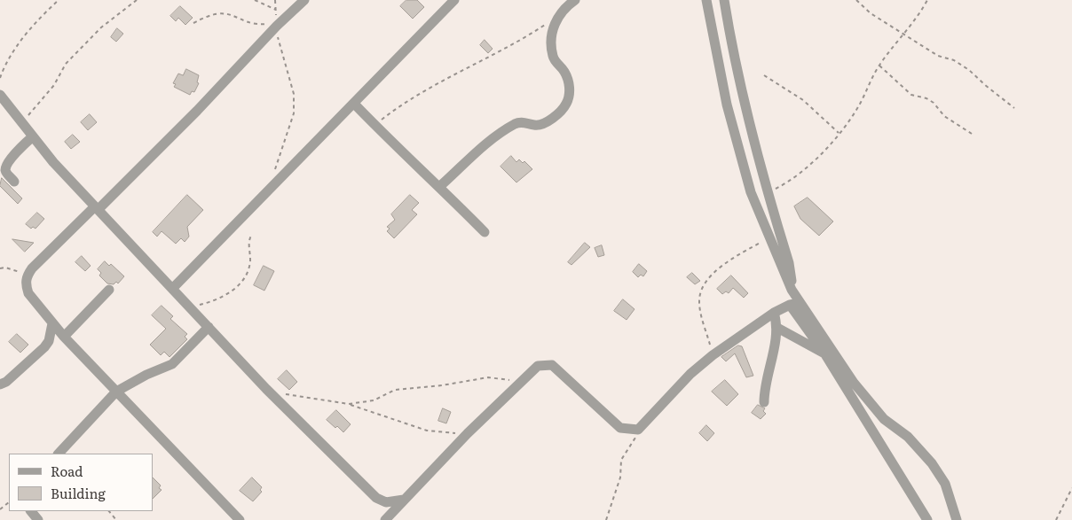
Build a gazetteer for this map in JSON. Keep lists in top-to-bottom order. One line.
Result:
{"legend":["Road","Building"]}
